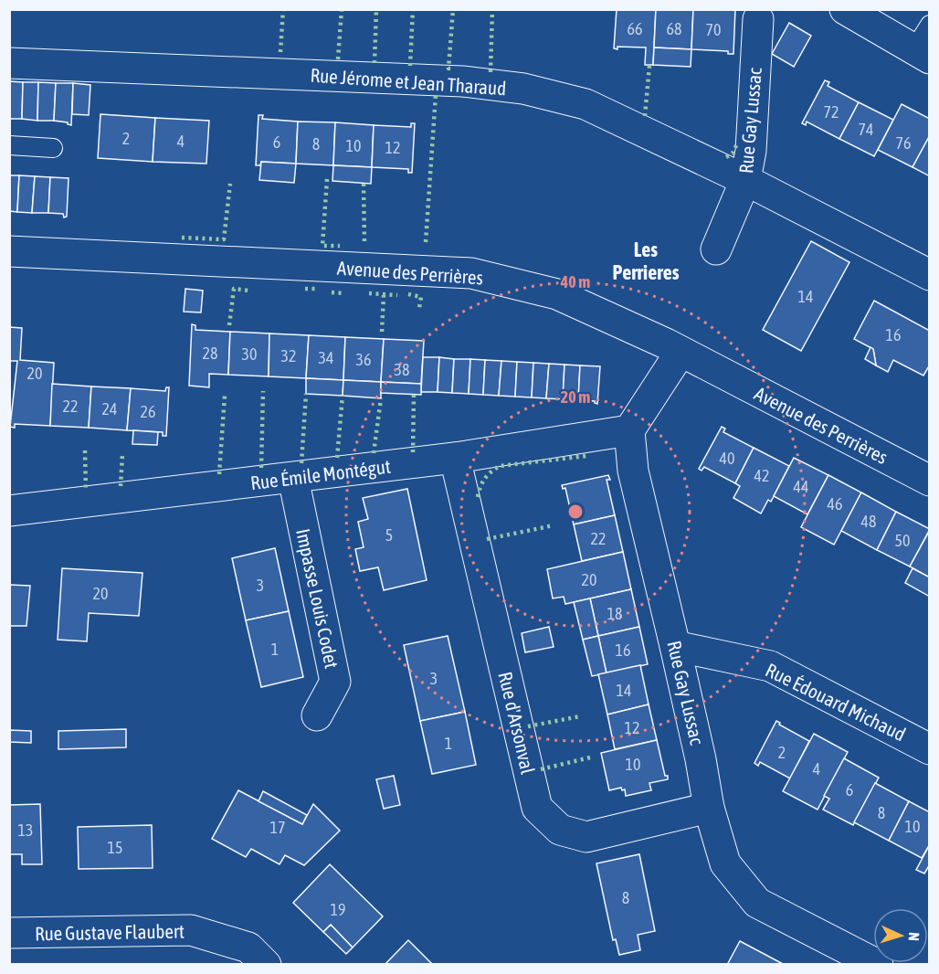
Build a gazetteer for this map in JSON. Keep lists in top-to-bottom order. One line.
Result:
{"streets":{"street":["Rue Jérome et Jean Tharaud","Rue Gay Lussac","Avenue des Perrières","Rue Émile Montégut","Impasse Louis Codet","Rue Édouard Michaud","Rue d'Arsonval","Rue Gustave Flaubert"]},"crossings":[["Rue Jérome et Jean Tharaud","Rue Gay Lussac"],["Rue Gay Lussac","Rue Émile Montégut"],["Rue Gay Lussac","Rue Édouard Michaud"],["Rue Gay Lussac","Rue d'Arsonval"],["Rue Émile Montégut","Impasse Louis Codet"],["Rue Émile Montégut","Rue d'Arsonval"]],"districts":["Les Perrieres"],"house_numbers":["66","68","70","72","74","2","4","6","76","8","10","12","14","16","28","30","32","34","36","38","20","22","24","26","40","42","44","46","48","5","22","50","20","3","20","18","1","16","3","14","12","1","2","10","4","6","8","10","17","13","15","8","19"],"north":"right","rings":["40 m","20 m"]}
